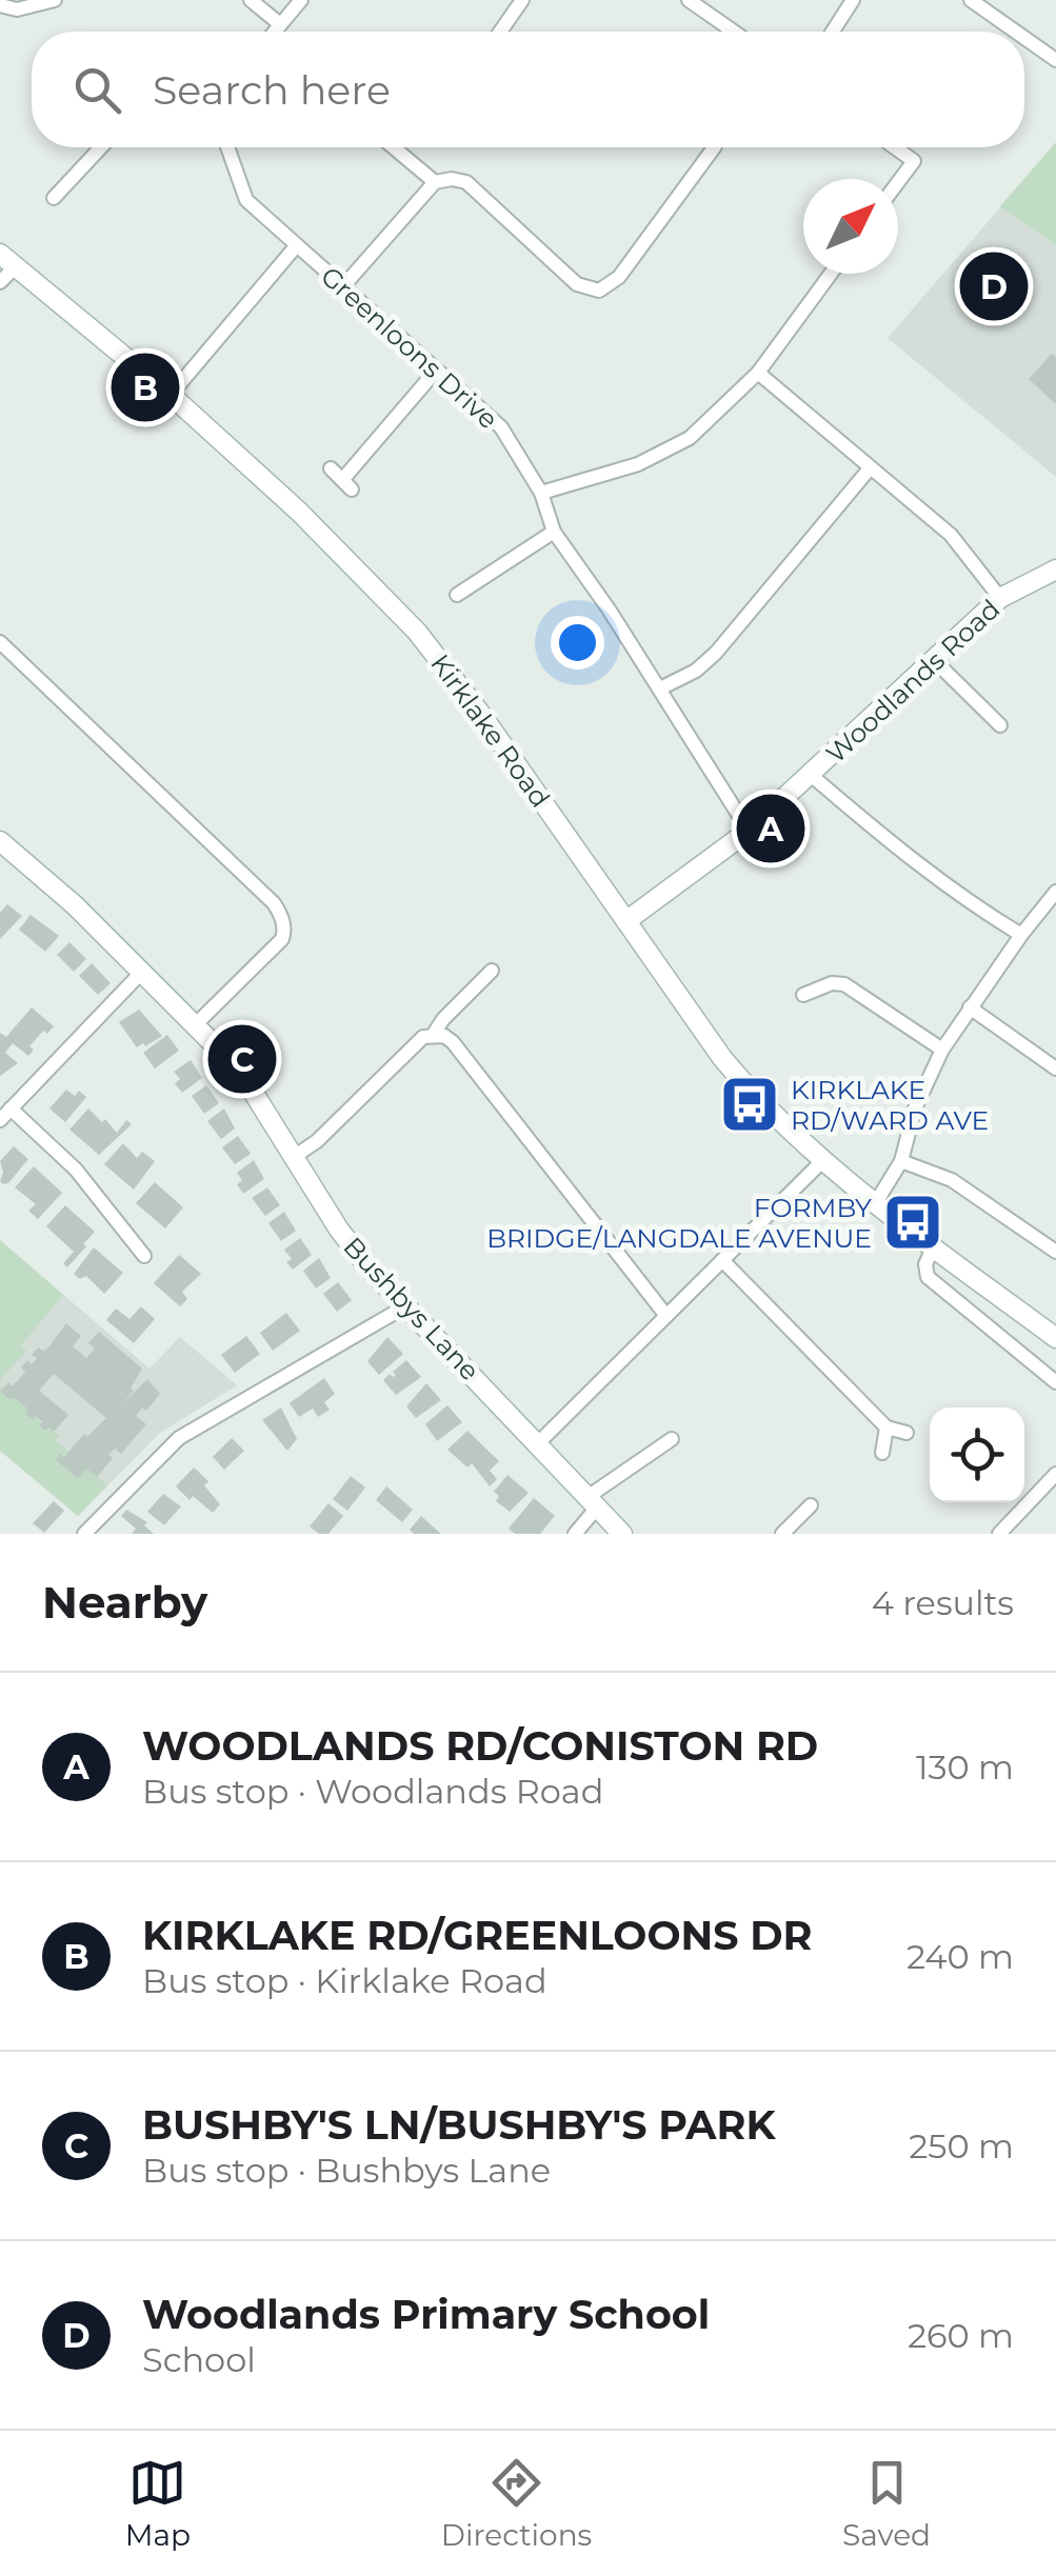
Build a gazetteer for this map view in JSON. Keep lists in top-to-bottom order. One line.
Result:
{"streets":{"street":["Greenloons Drive","Woodlands Road","Kirklake Road","Bushbys Lane"]},"crossings":[["Greenloons Drive","Woodlands Road"],["Greenloons Drive","Kirklake Road"],["Woodlands Road","Kirklake Road"]],"places":{"bus stop":["KIRKLAKE RD/WARD AVE","FORMBY BRIDGE/LANGDALE AVENUE"]},"north":"top right","page":{"search":"Search here","pins":["D","B","A","C"],"heading":["Nearby","4 results"],"list":[{"mark":"A","name":"WOODLANDS RD/CONISTON RD","note":"Bus stop · Woodlands Road","value":"130 m"},{"mark":"B","name":"KIRKLAKE RD/GREENLOONS DR","note":"Bus stop · Kirklake Road","value":"240 m"},{"mark":"C","name":"BUSHBY'S LN/BUSHBY'S PARK","note":"Bus stop · Bushbys Lane","value":"250 m"},{"mark":"D","name":"Woodlands Primary School","note":"School","value":"260 m"}],"nav":["Map","Directions","Saved"]}}
